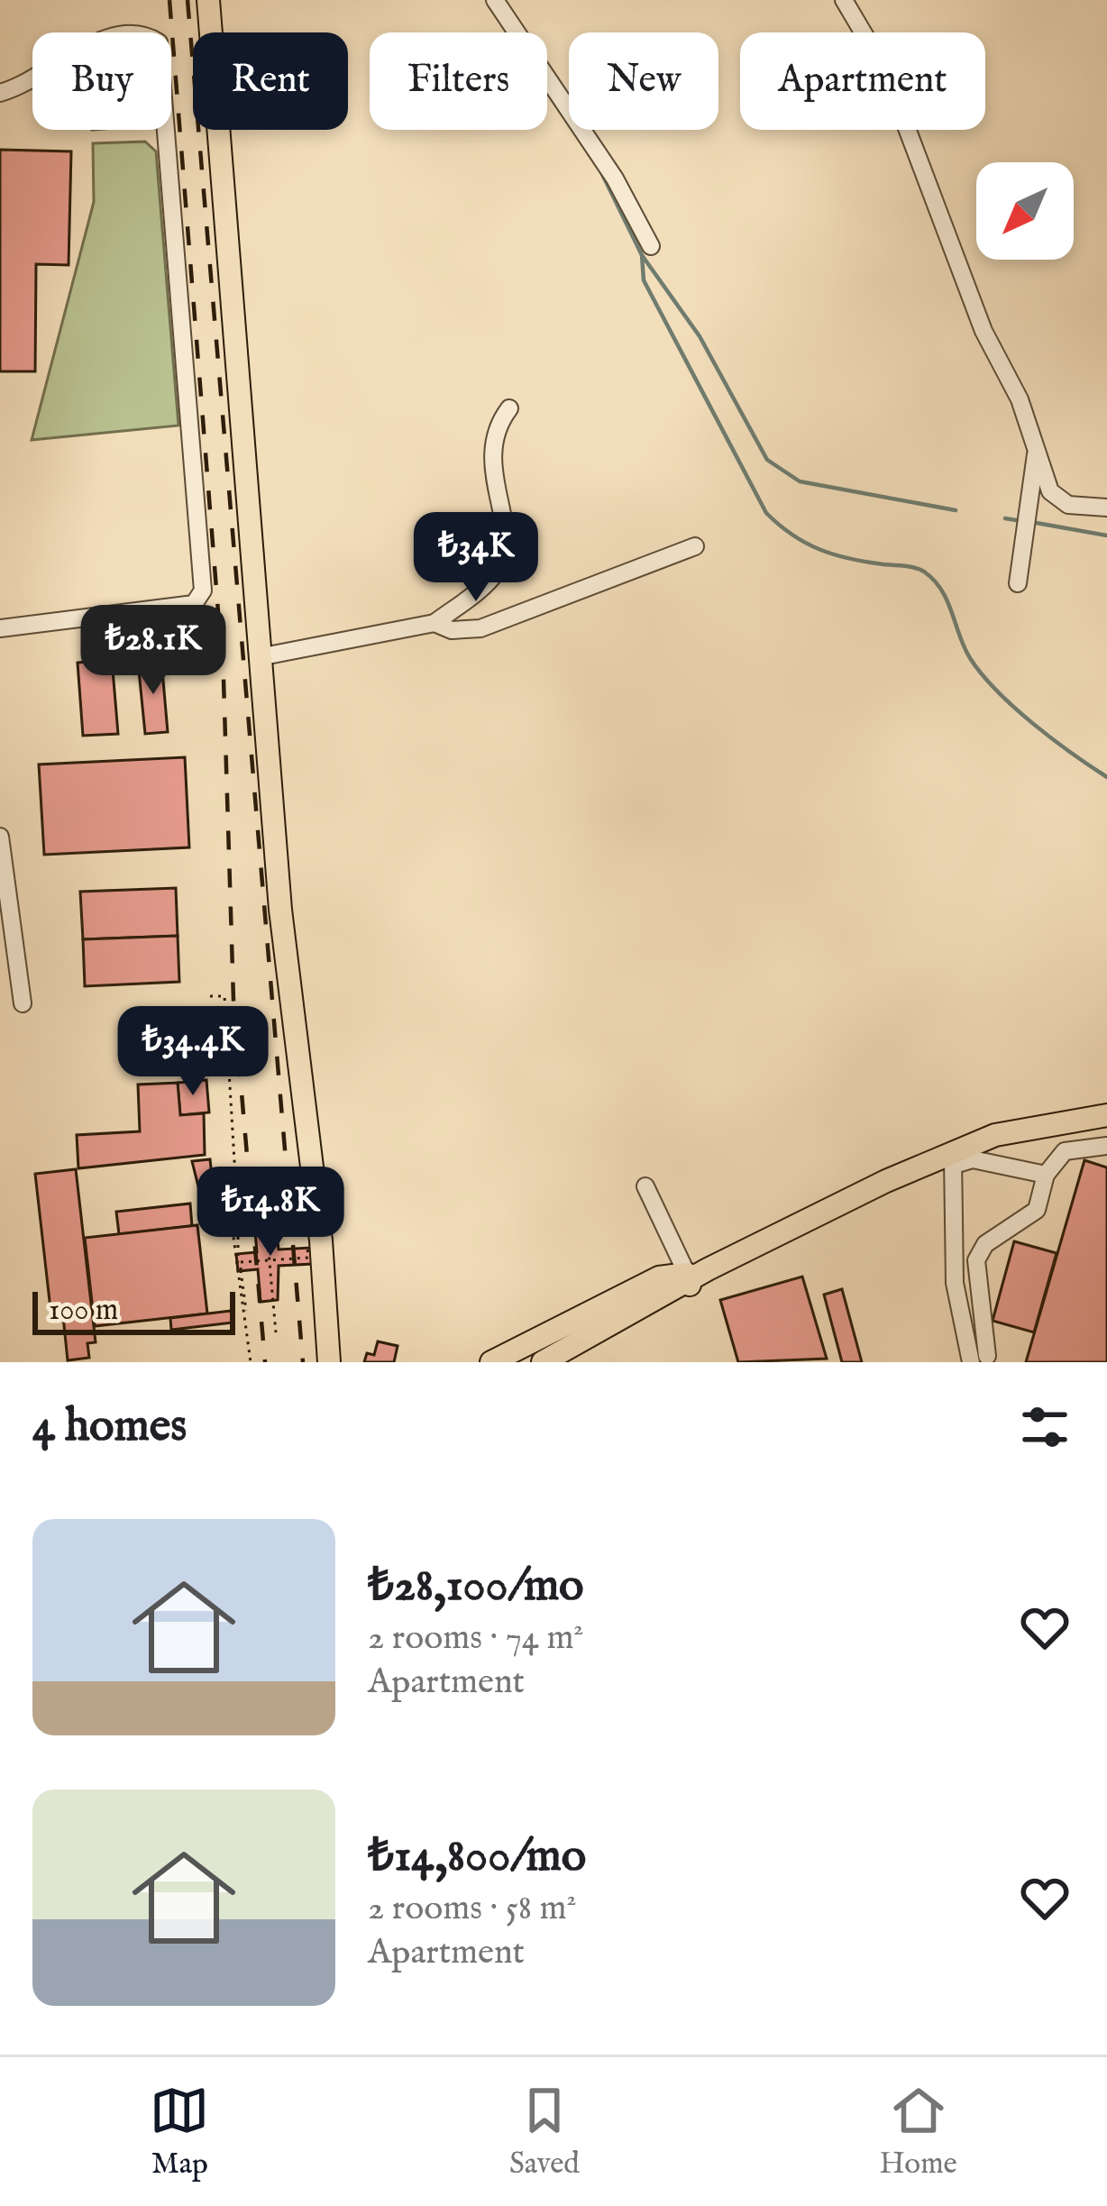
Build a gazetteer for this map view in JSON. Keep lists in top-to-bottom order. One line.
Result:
{"scale_bar":"100 m","north":"bottom left","page":{"chip":["Buy","Rent","Filters","New","Apartment"],"price":["₺34K","₺28.1K","₺34.4K","₺14.8K"],"scale":"100 m","heading":"4 homes","list":[{"name":"₺28,100/mo","note":"2 rooms · 74 m² · Apartment"},{"name":"₺14,800/mo","note":"2 rooms · 58 m² · Apartment"}],"tabs":["Map","Saved","Home"]}}
